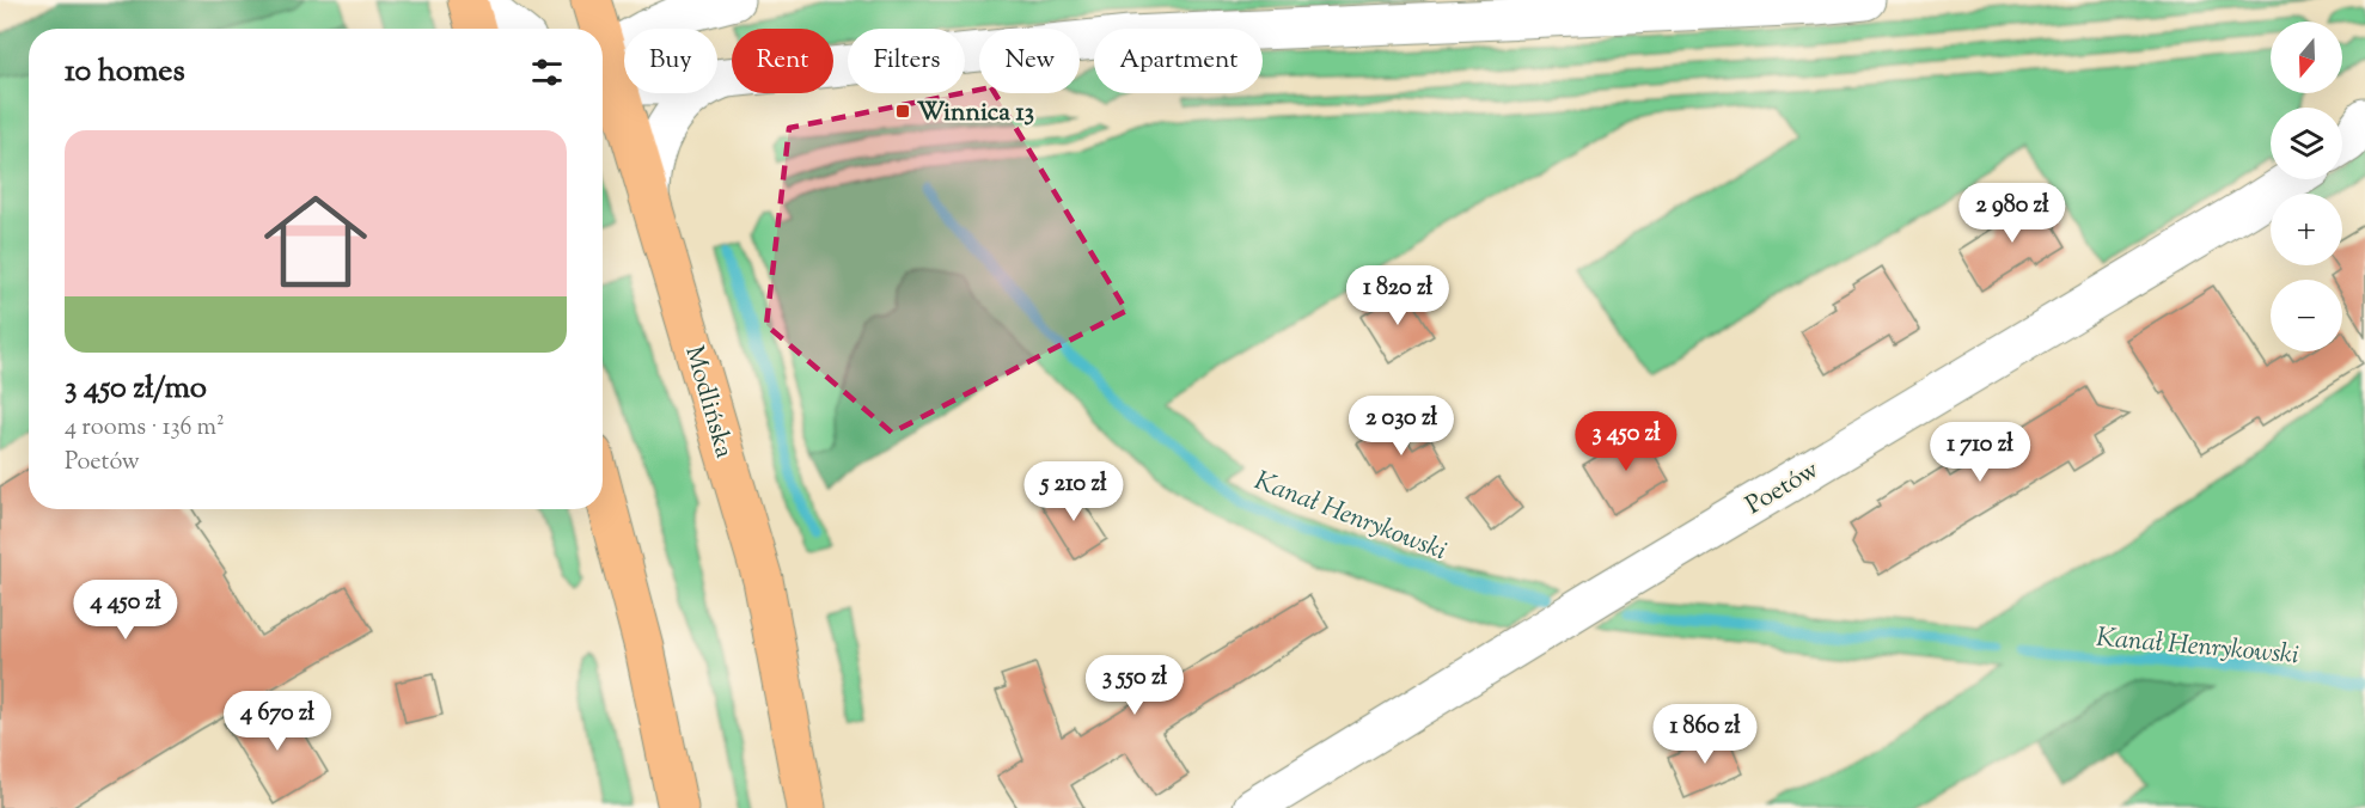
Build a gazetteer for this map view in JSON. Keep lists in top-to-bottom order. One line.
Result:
{"streets":{"main road":["Modlińska"],"street":["Poetów"]},"water":["Kanał Henrykowski"],"places":{"transit":["Winnica 13"]},"north":"bottom","page":{"map_buttons":["+","−"],"chip":["Buy","Rent","Filters","New","Apartment"],"heading":"10 homes","list":[{"name":"3 450 zł/mo","note":"4 rooms · 136 m² · Poetów"}],"price":["2 980 zł","1 820 zł","2 030 zł","3 450 zł","1 710 zł","5 210 zł","4 450 zł","3 550 zł","4 670 zł","1 860 zł"]}}
